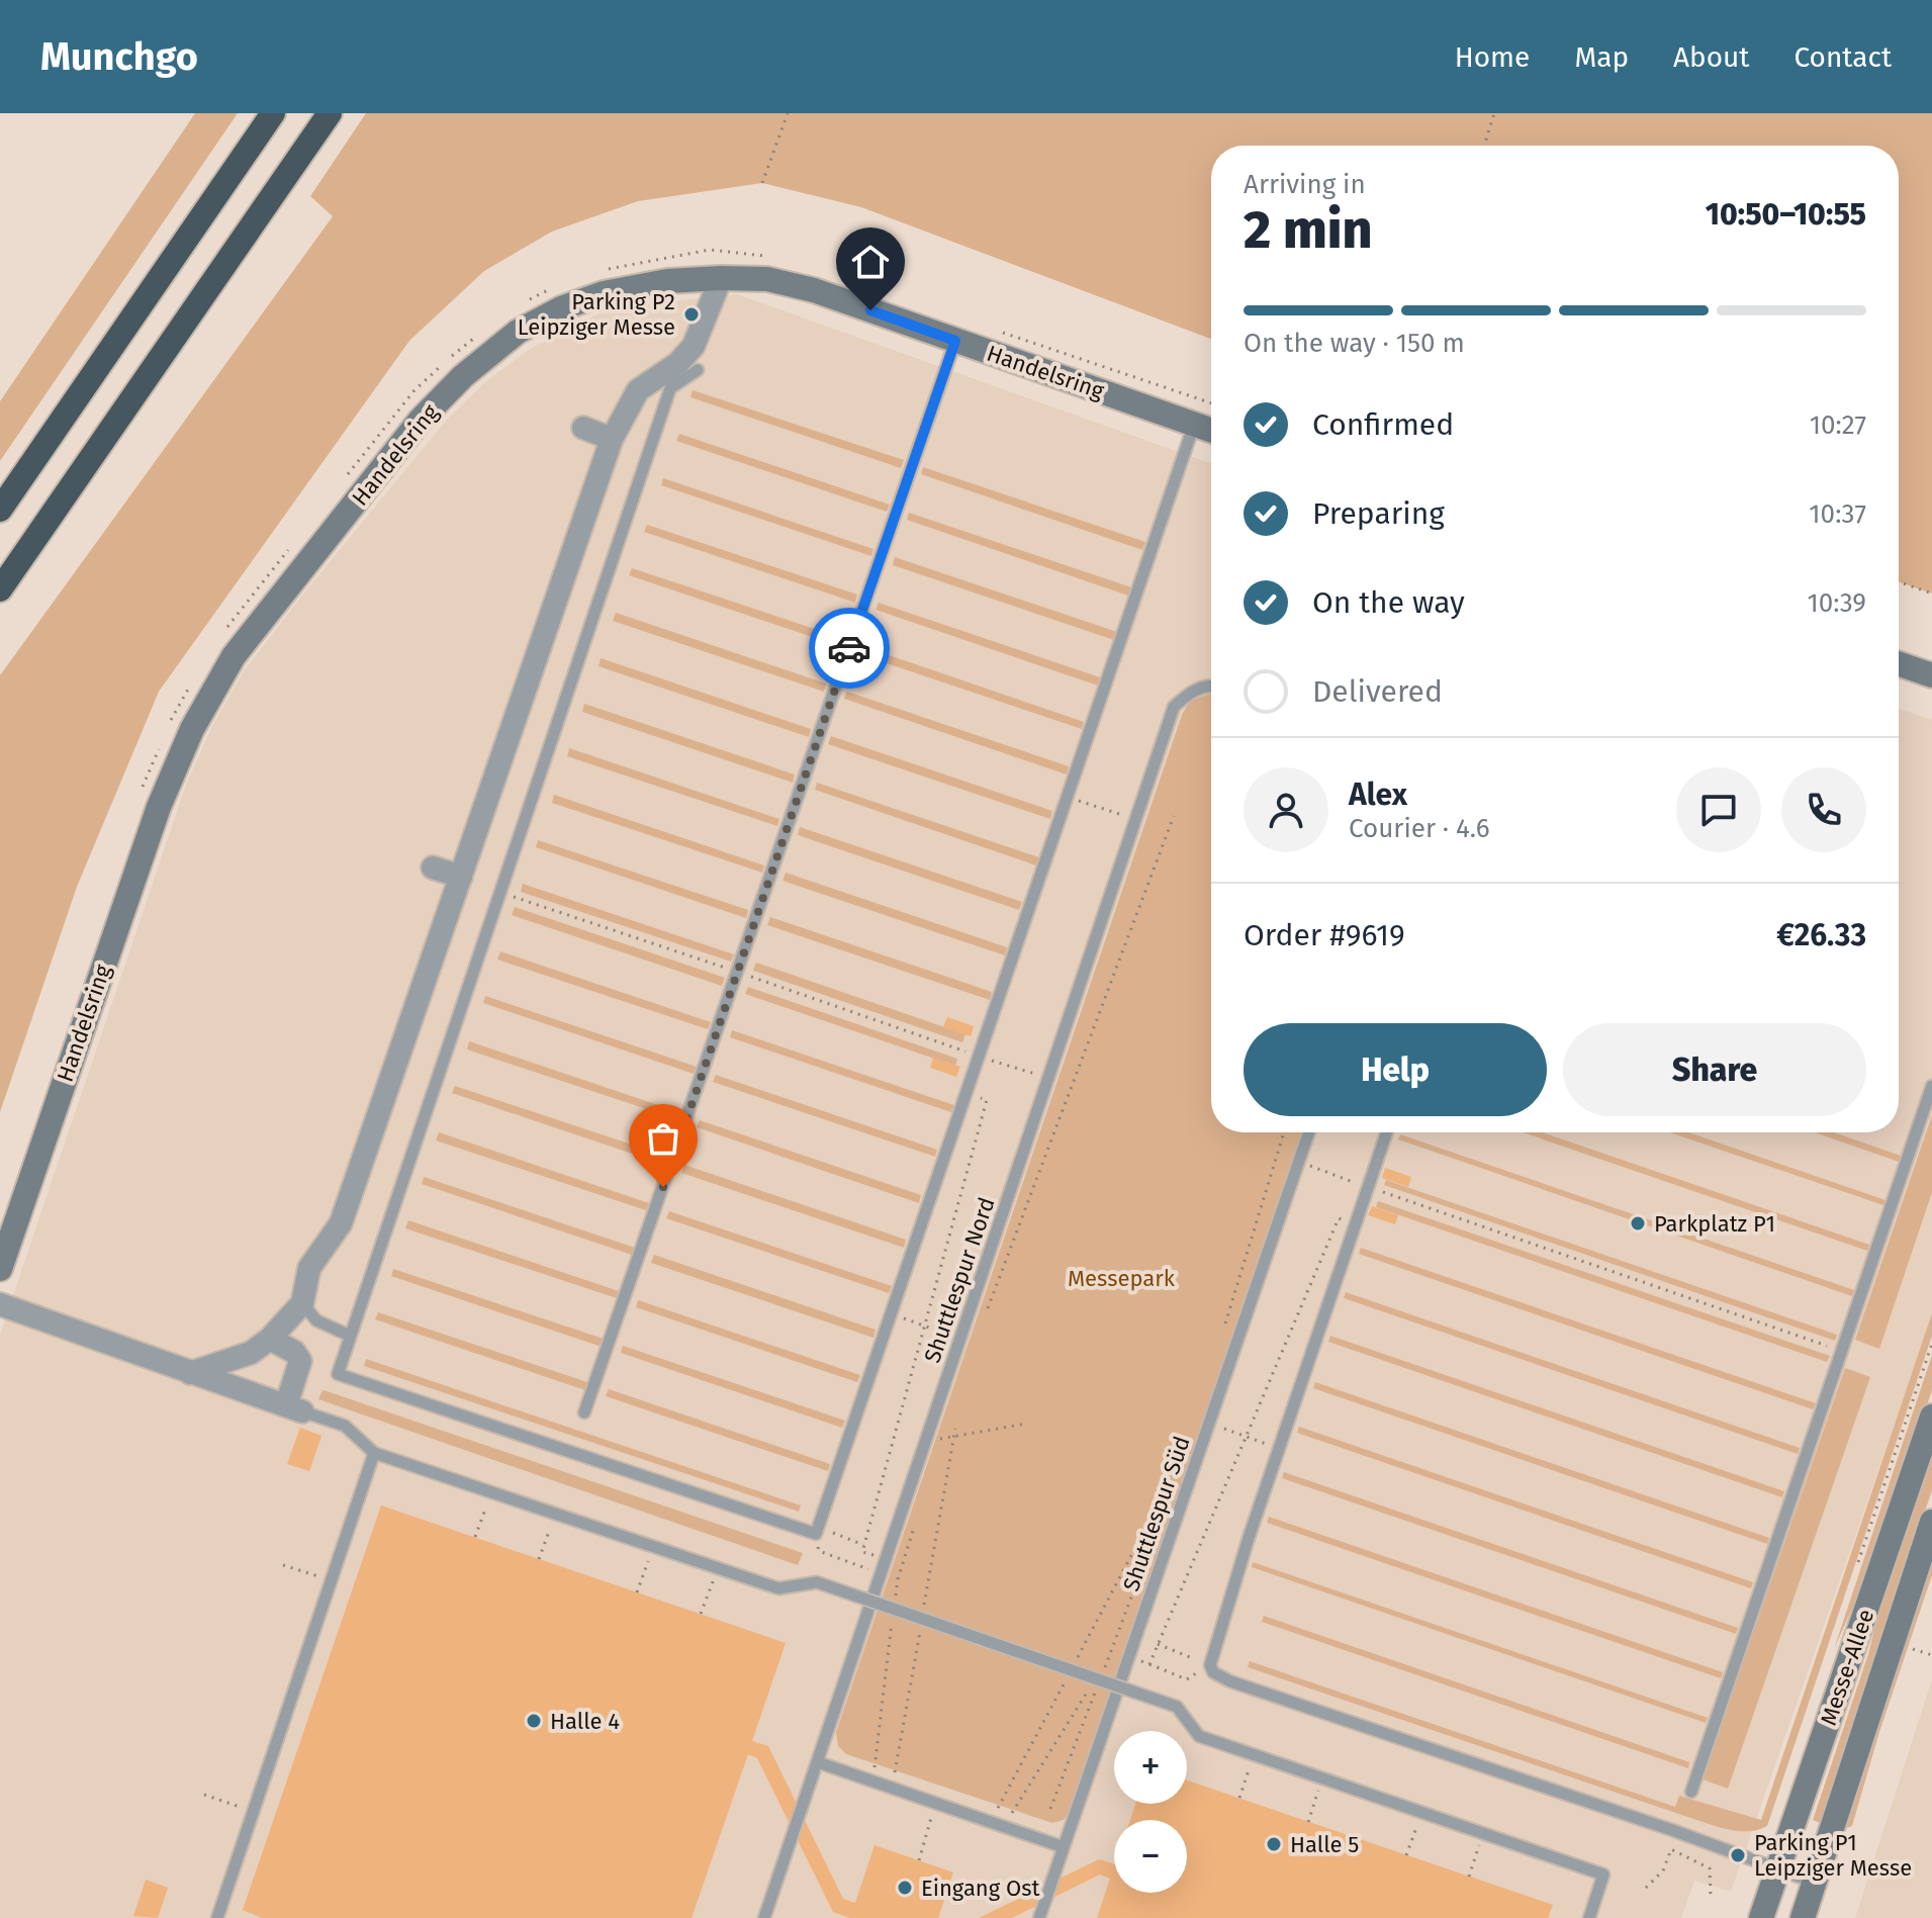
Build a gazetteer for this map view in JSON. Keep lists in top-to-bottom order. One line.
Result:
{"streets":{"main road":["Handelsring","Messe-Allee"],"lane":["Shuttlespur Nord","Shuttlespur Süd"]},"parks":["Messepark"],"places":["Parking P2 Leipziger Messe","Parkplatz P1","Halle 4","Halle 5","Parking P1 Leipziger Messe","Eingang Ost"],"page":{"header":"Munchgo","nav":["Home","Map","About","Contact"],"heading":["2 min","Arriving in","10:50–10:55"],"panel":["Alex","Courier · 4.6","Order #9619","€26.33"],"bar":"On the way · 150 m","list":[["Confirmed","10:27"],["Preparing","10:37"],["On the way","10:39"],"Delivered"],"buttons":["Help","Share"],"map_buttons":["+","−"]}}
